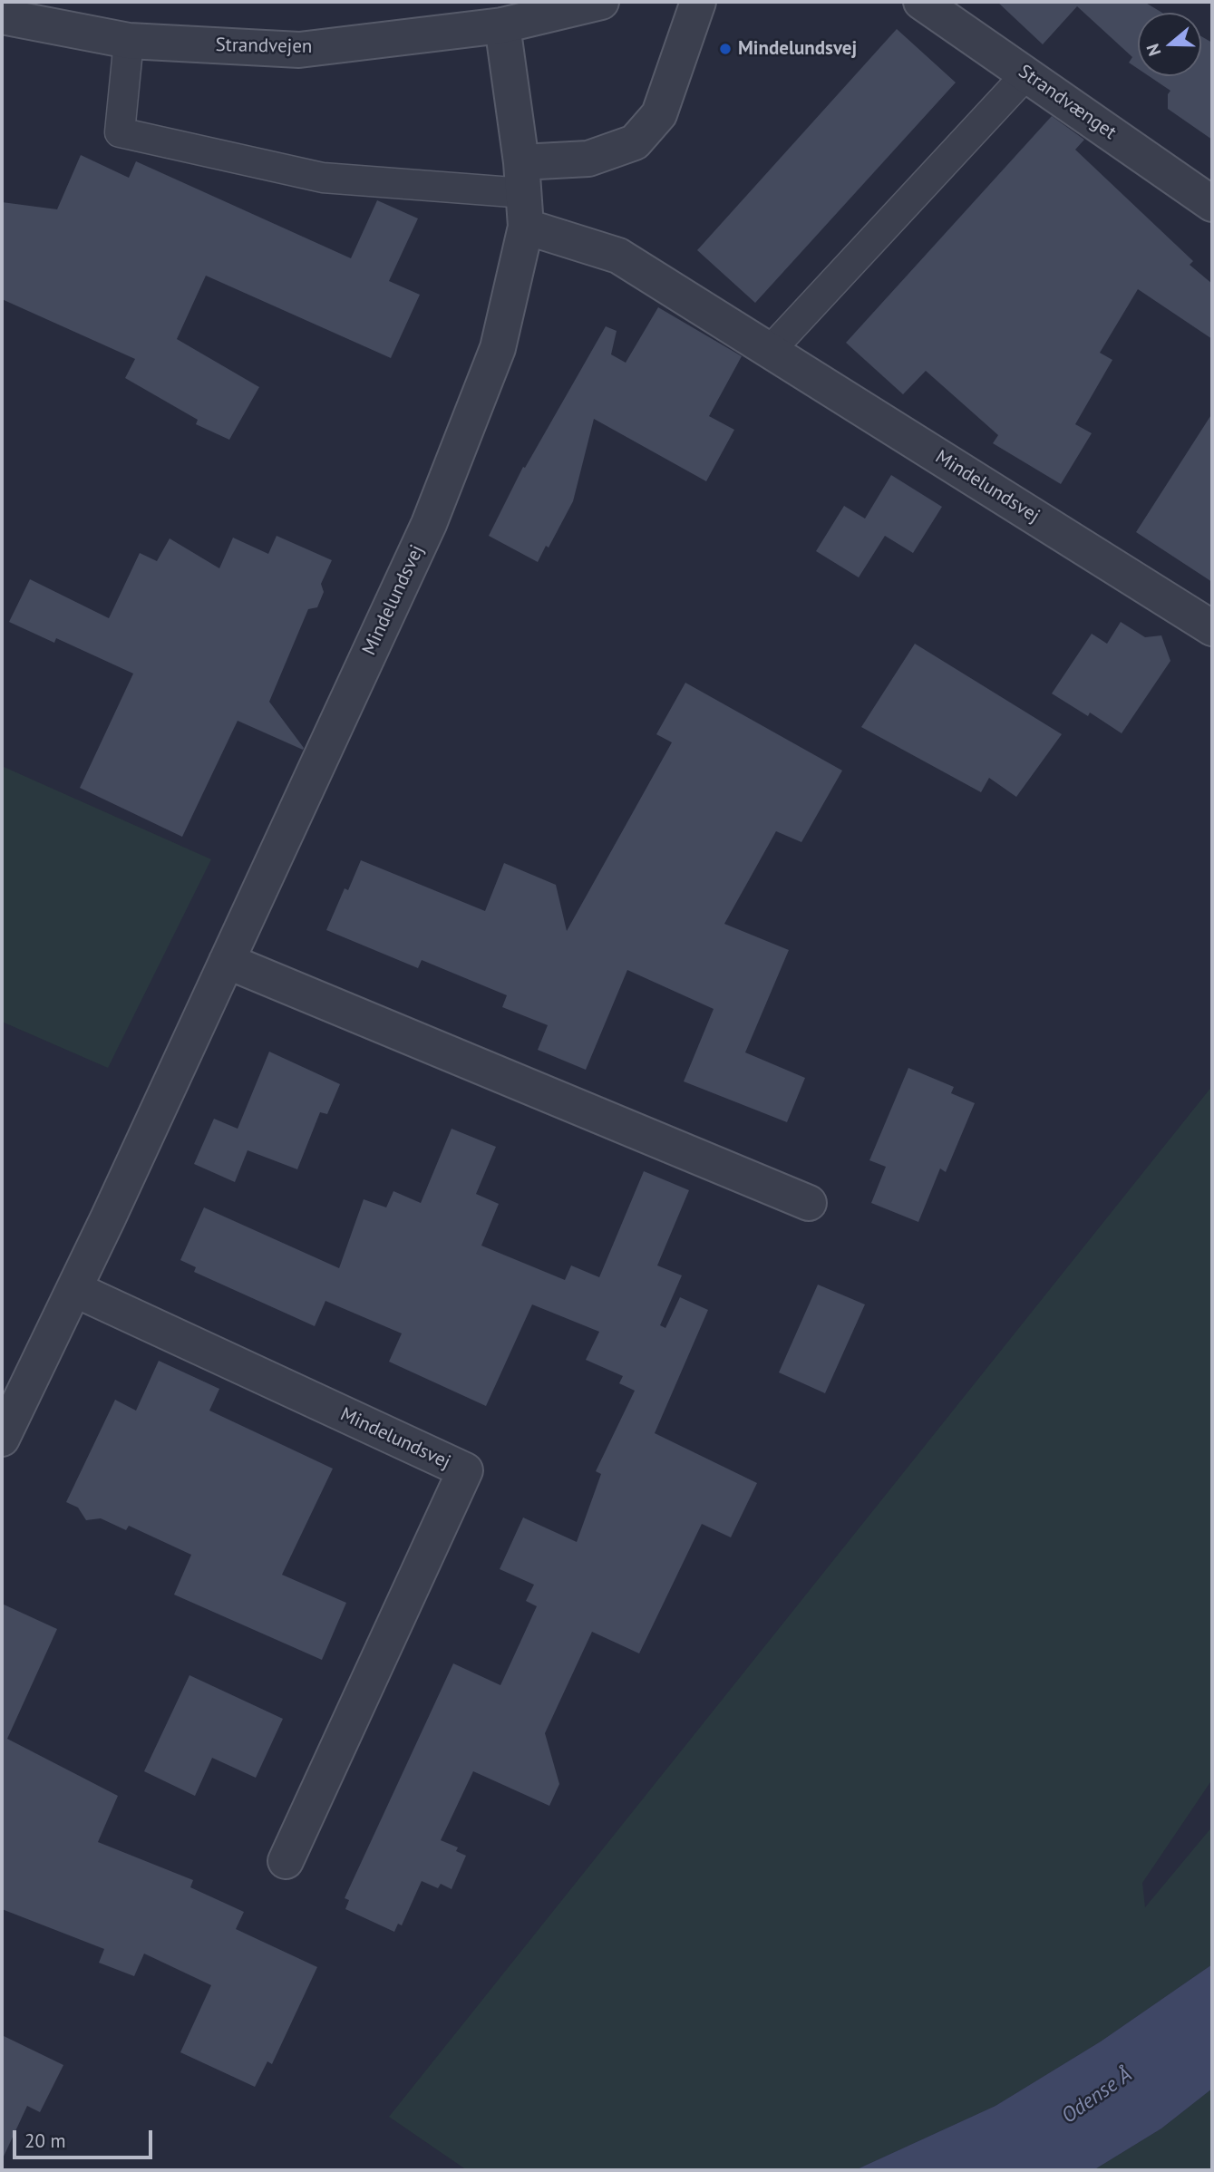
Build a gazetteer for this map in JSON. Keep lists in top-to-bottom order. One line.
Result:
{"streets":{"street":["Strandvejen","Strandvænget","Mindelundsvej"]},"crossings":[["Strandvejen","Mindelundsvej"]],"water":["Odense Å"],"places":["Mindelundsvej"],"scale_bar":"20 m","north":"left"}
